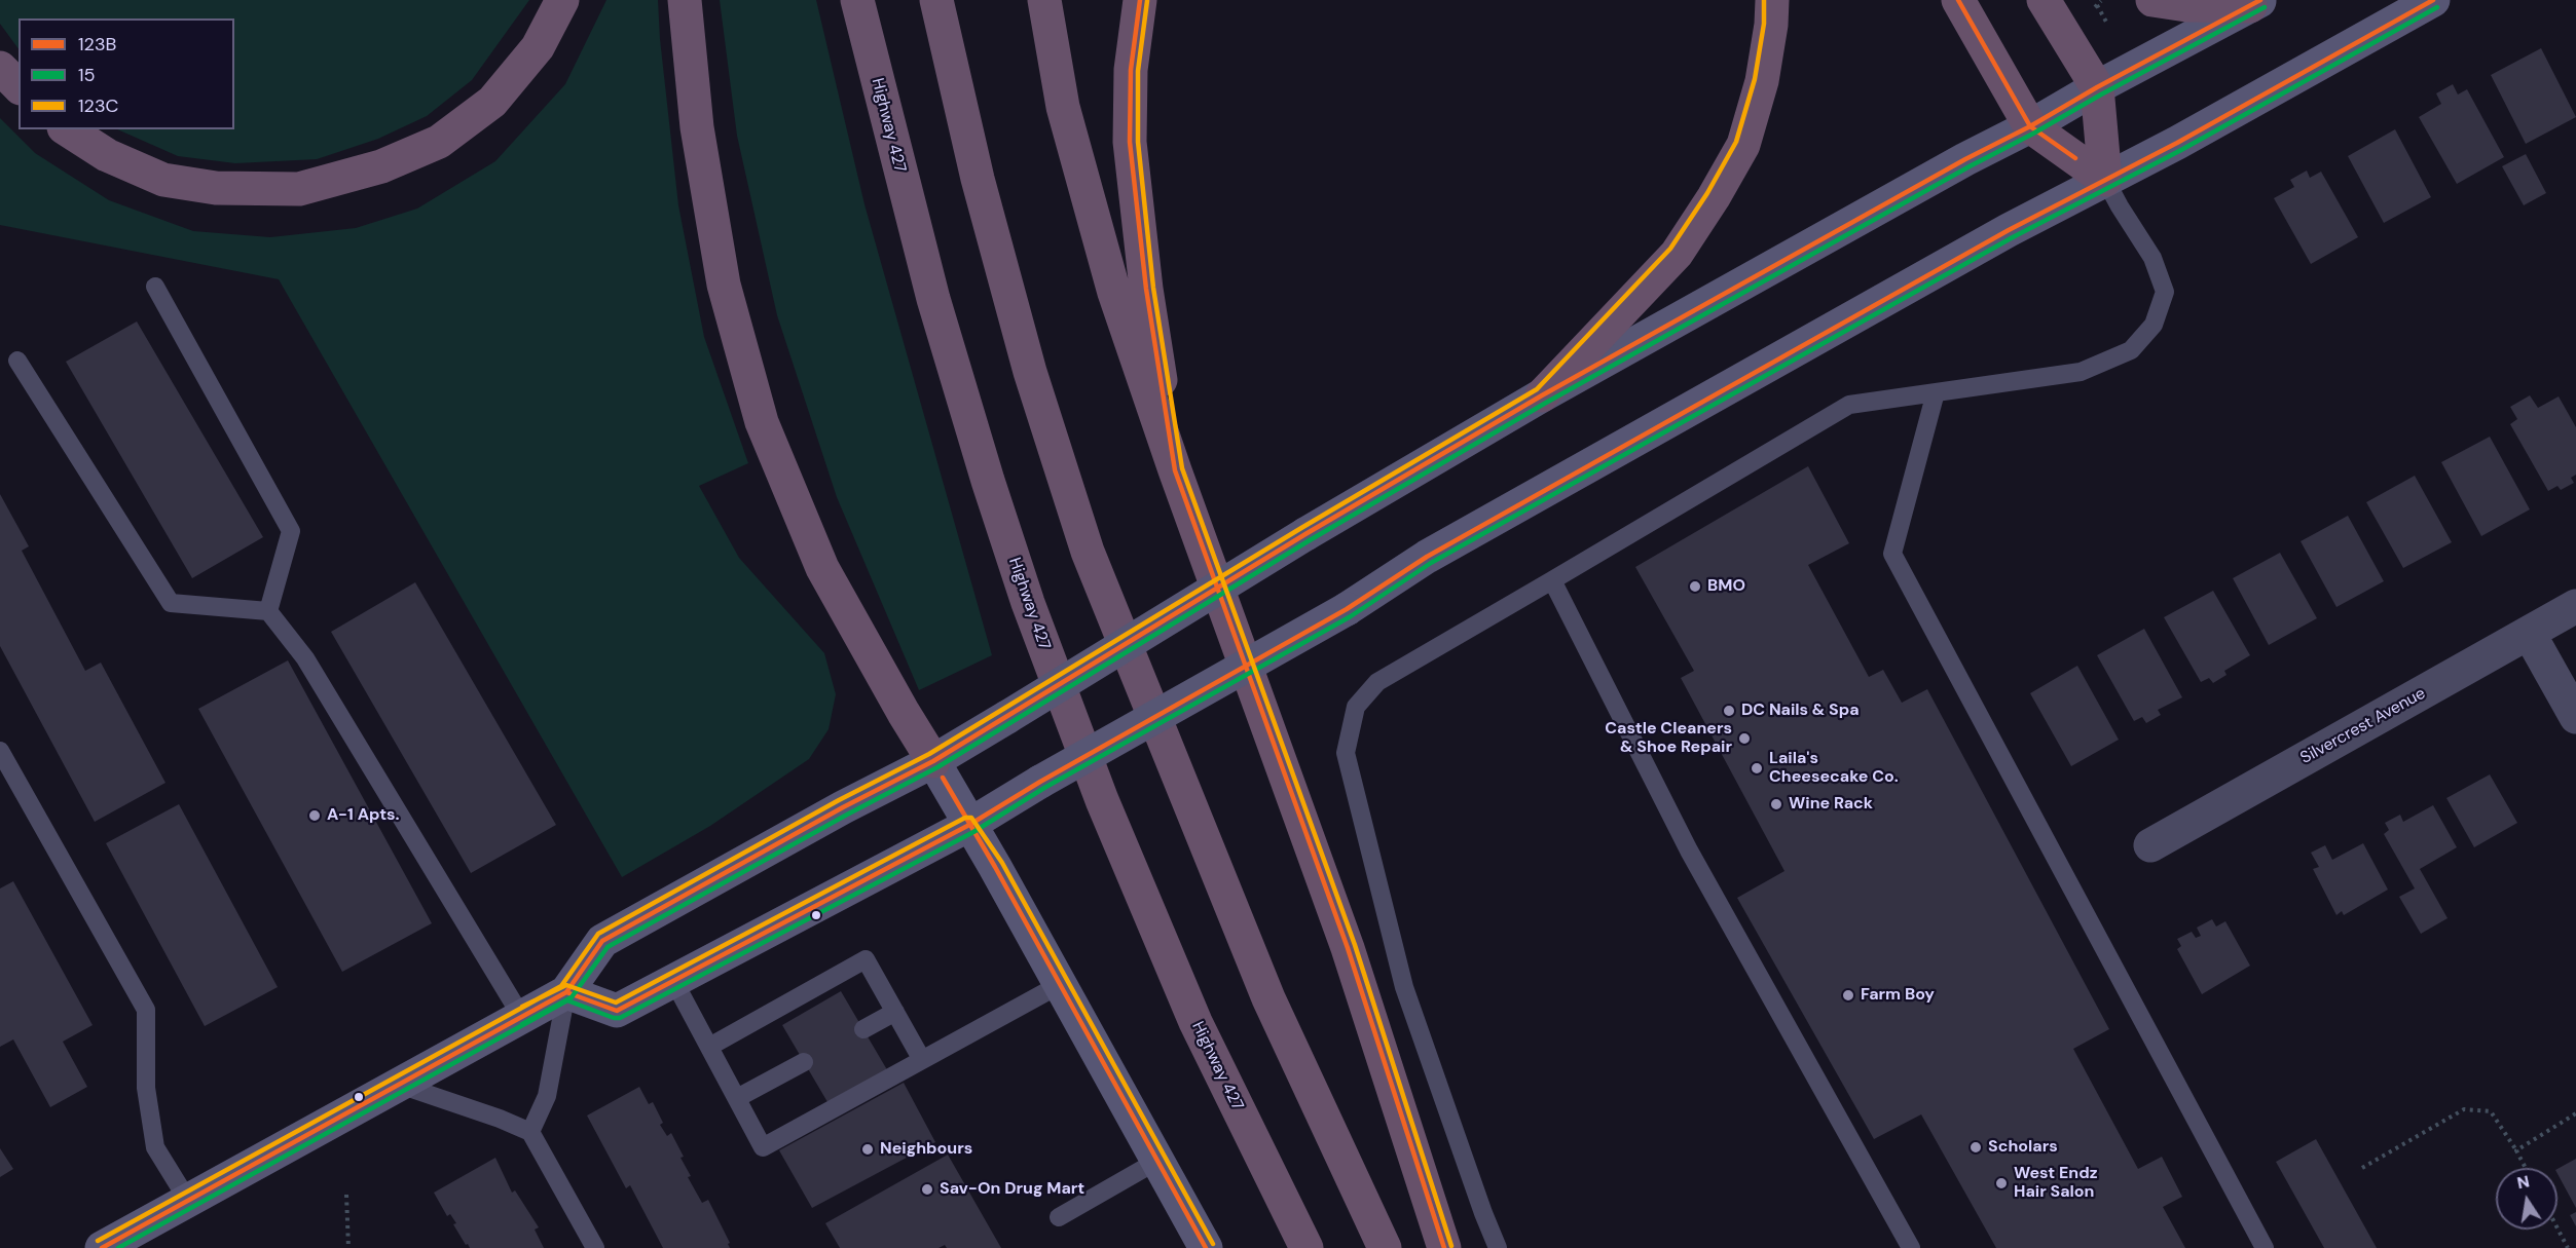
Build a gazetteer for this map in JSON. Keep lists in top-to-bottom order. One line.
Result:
{"streets":{"highway":["Highway 427"],"street":["Silvercrest Avenue"]},"places":["BMO","DC Nails & Spa","Castle Cleaners & Shoe Repair","Laila's Cheesecake Co.","Wine Rack","A-1 Apts.","Farm Boy","Scholars","Neighbours","West Endz Hair Salon","Sav-On Drug Mart"],"lines":["transit line 123B","transit line 123C","transit line 15"],"legend":["123B","15","123C"],"north":"top"}
